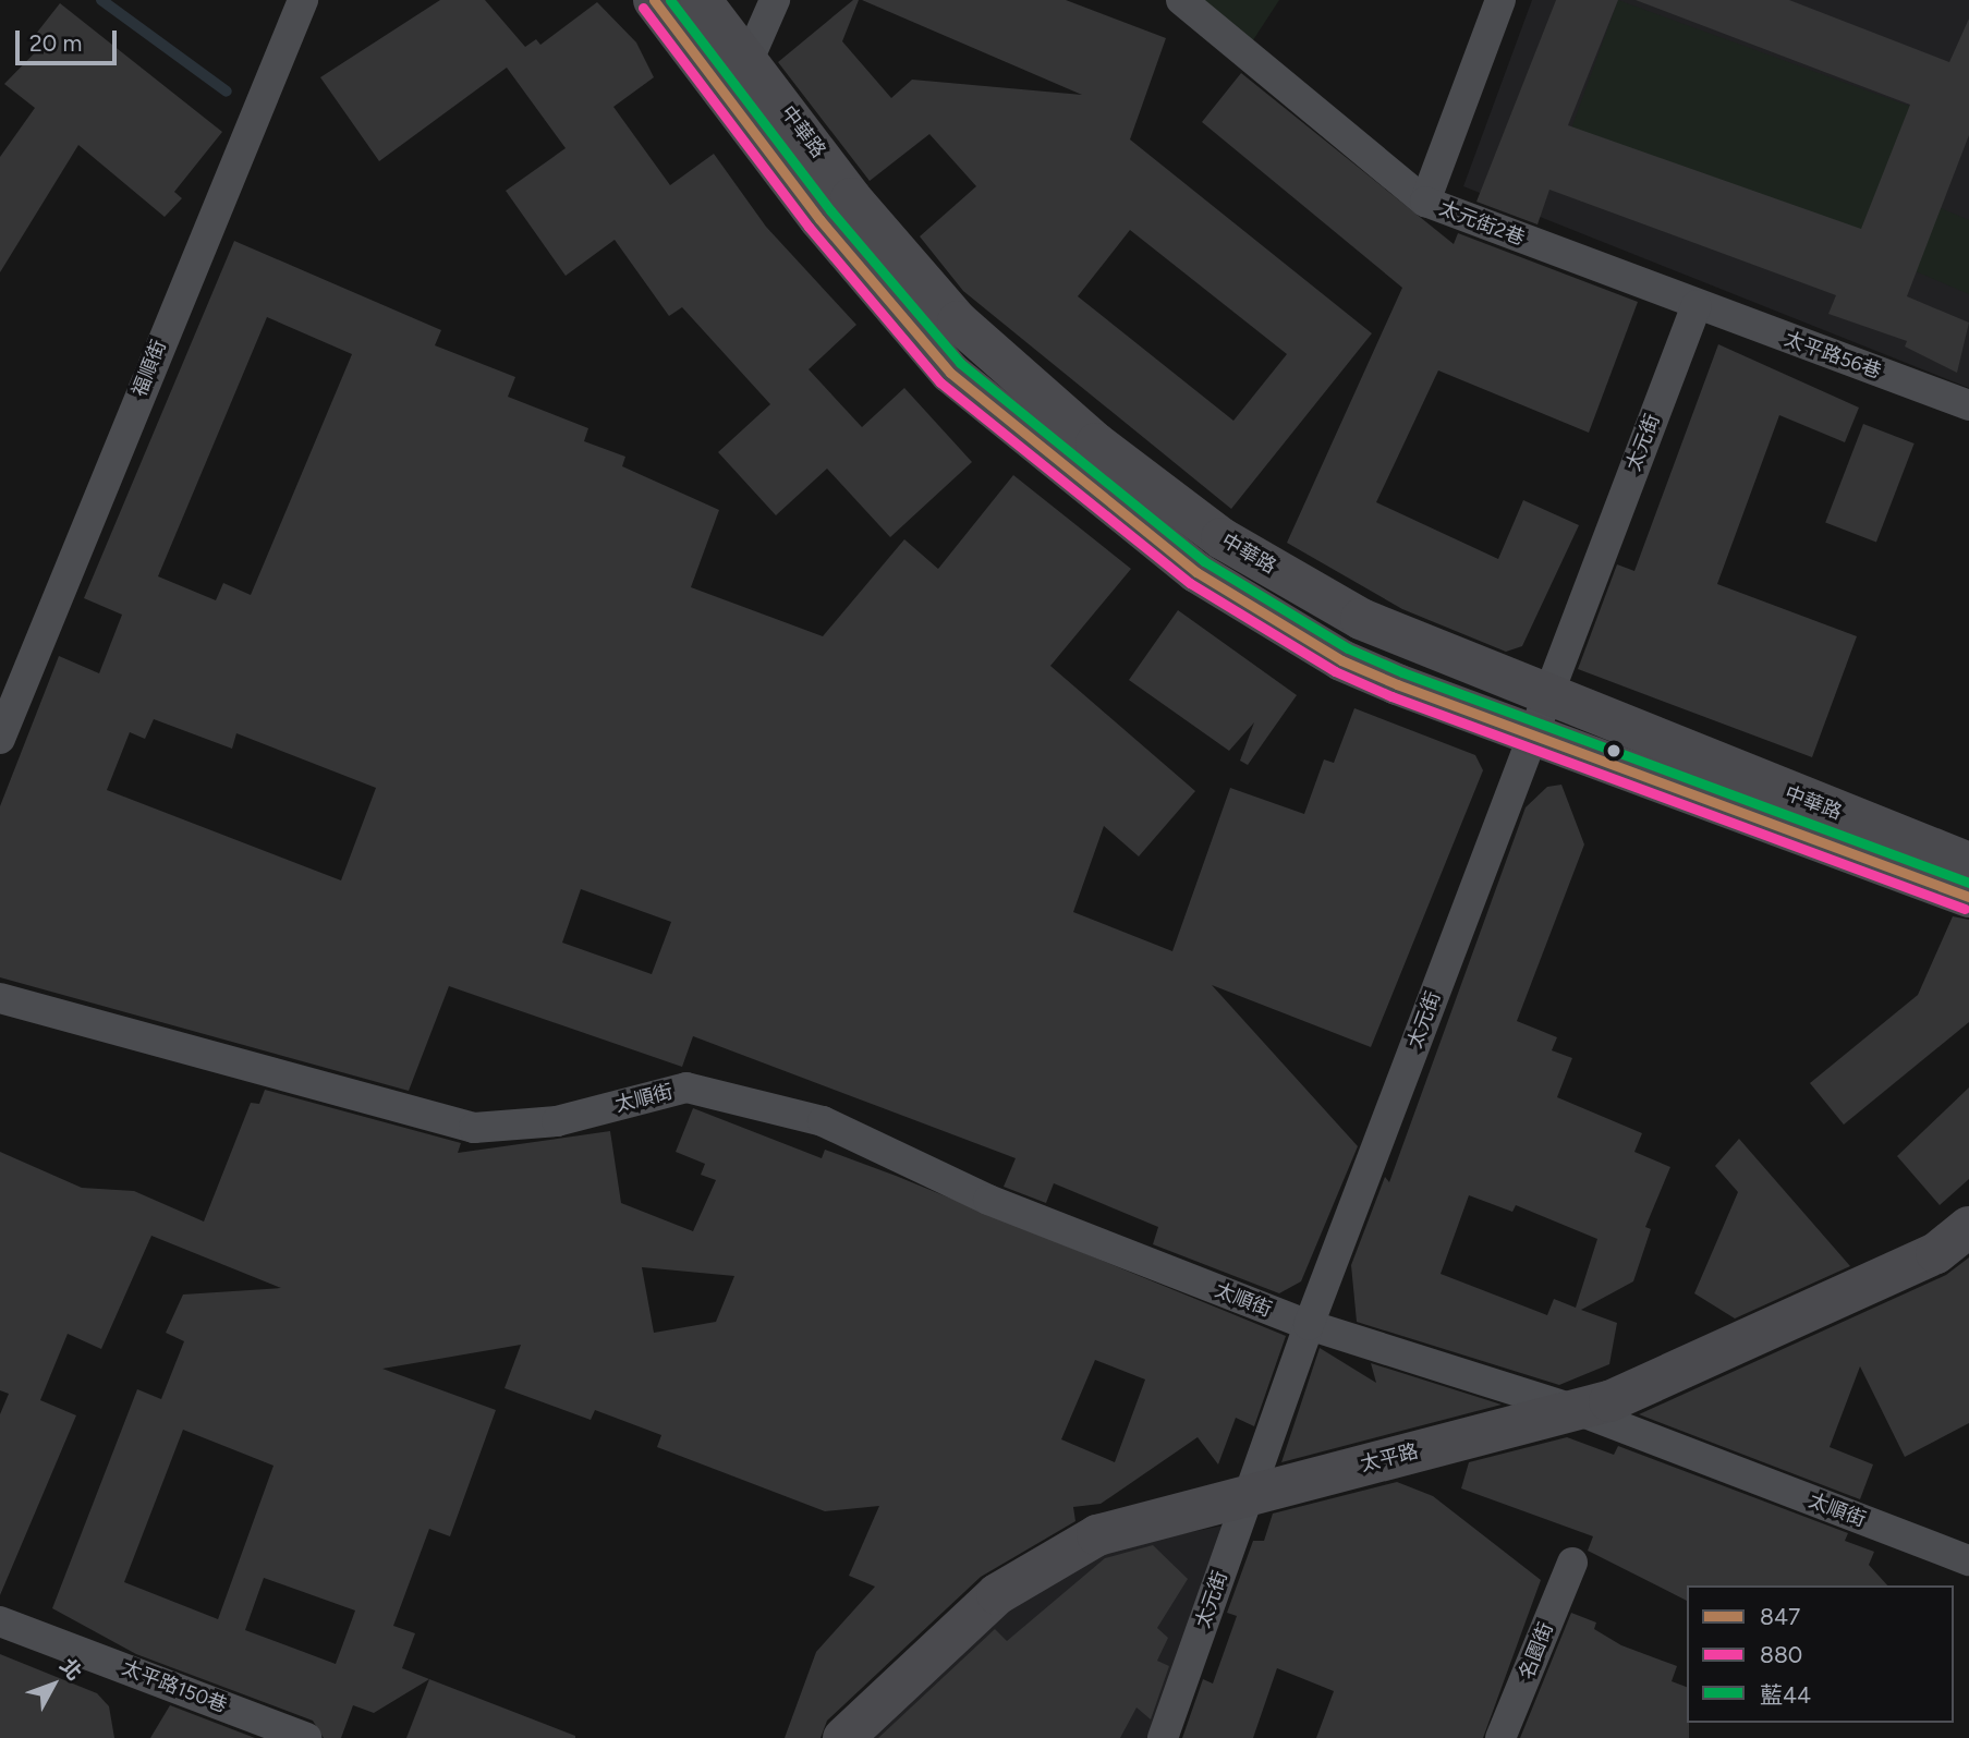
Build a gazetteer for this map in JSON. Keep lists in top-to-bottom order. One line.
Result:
{"streets":{"street":["中華路","太元街2巷","太平路56巷","福順街","太元街","太順街","太平路","名園街","太平路150巷"]},"crossings":[["中華路","太元街"],["太元街2巷","太平路56巷"],["太元街2巷","太元街"],["太平路56巷","太元街"],["太元街","太順街"],["太元街","太平路"],["太順街","太平路"]],"lines":["transit line 847","transit line 藍44","transit line 880"],"legend":["847","880","藍44"],"scale_bar":"20 m","north":"top right"}
